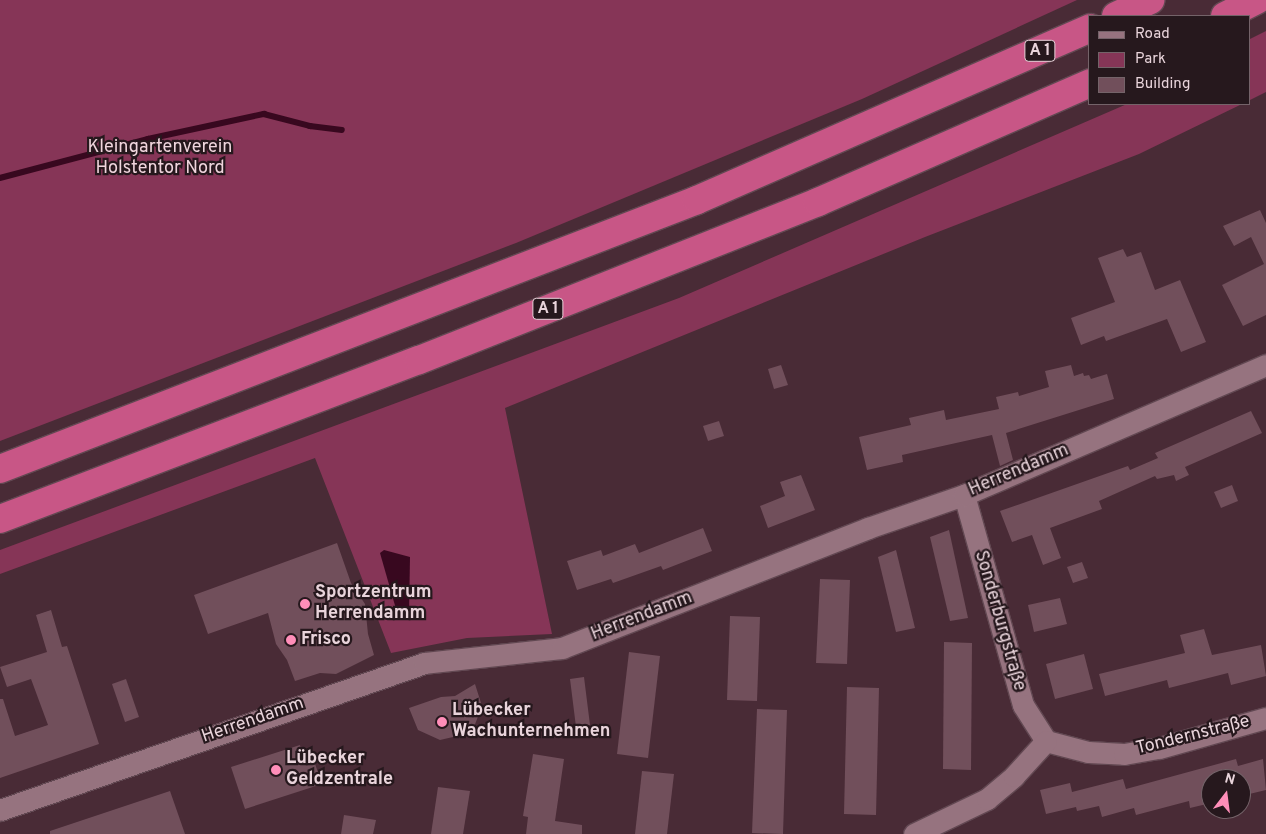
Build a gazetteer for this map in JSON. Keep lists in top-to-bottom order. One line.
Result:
{"streets":{"highway":["A 1"],"street":["Herrendamm","Sonderburgstraße","Tondernstraße"]},"crossings":[["Herrendamm","Sonderburgstraße"],["Sonderburgstraße","Tondernstraße"]],"parks":["Kleingartenverein Holstentor Nord"],"places":["Sportzentrum Herrendamm","Frisco","Lübecker Wachunternehmen","Lübecker Geldzentrale"],"legend":["Road","Park","Building"],"north":"top"}
